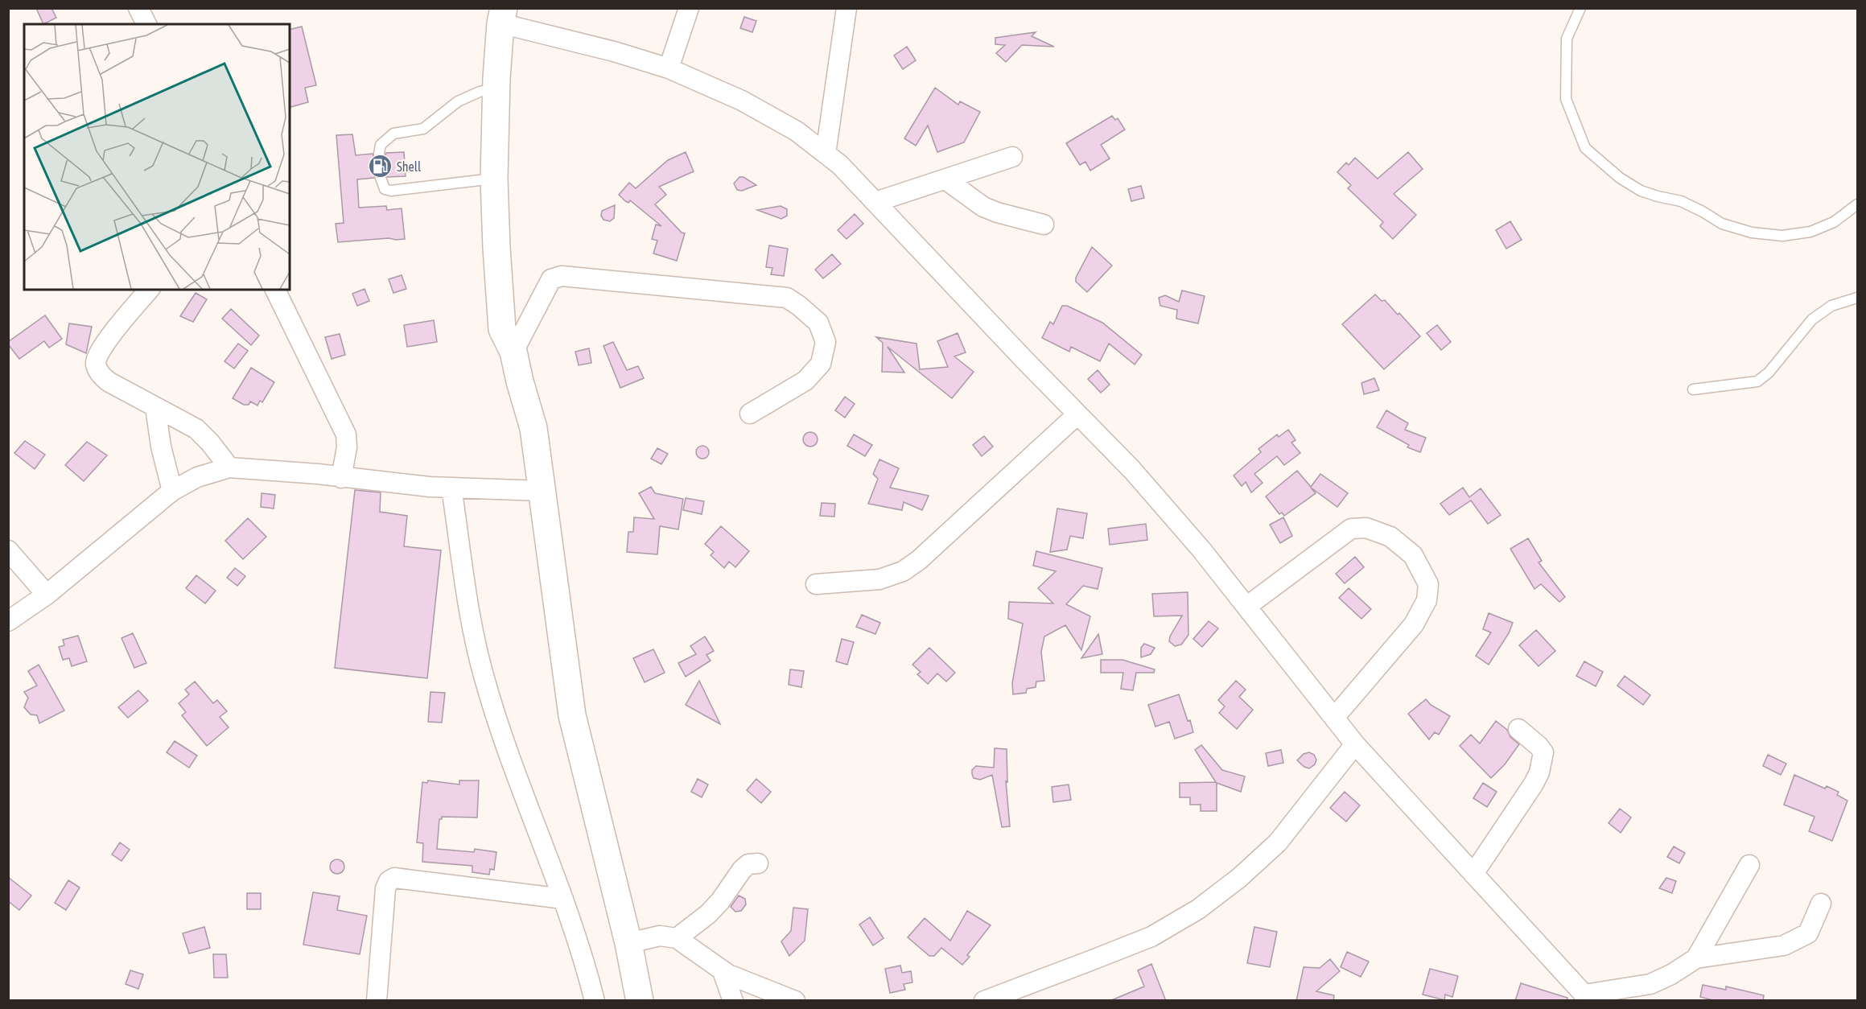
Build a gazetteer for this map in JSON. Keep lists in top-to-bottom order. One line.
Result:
{"places":{"fuel station":["Shell"]}}
